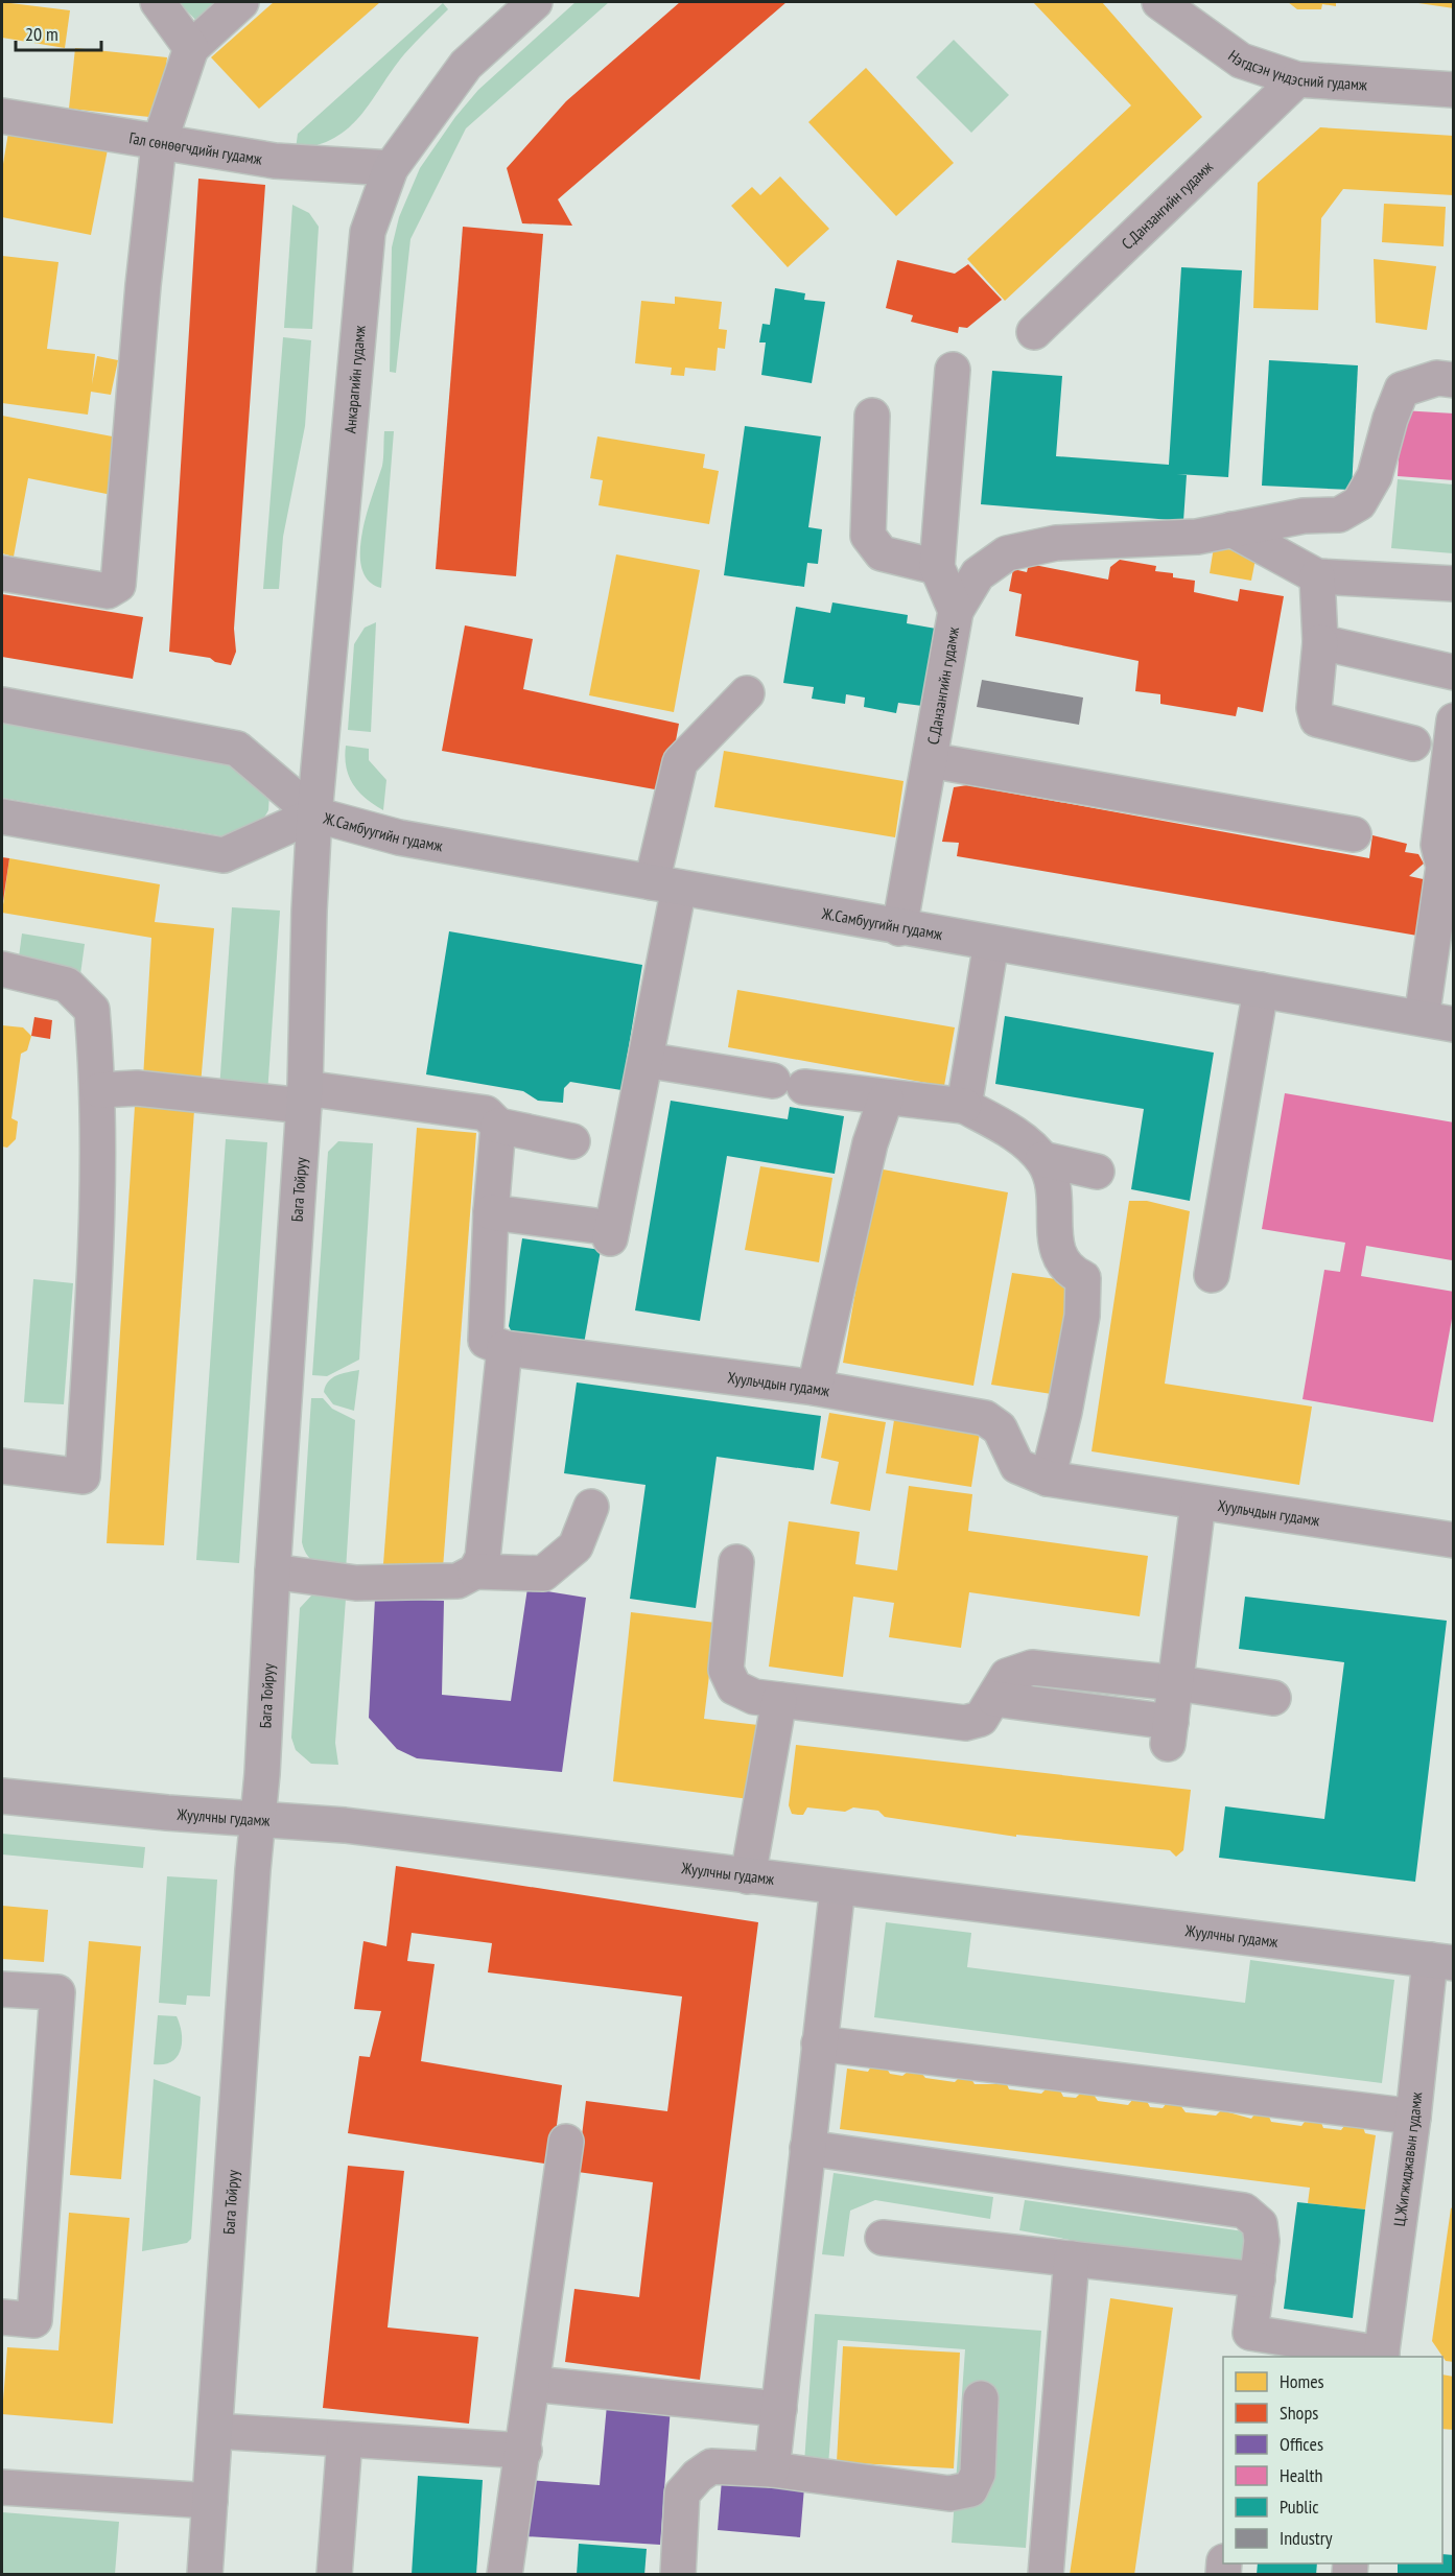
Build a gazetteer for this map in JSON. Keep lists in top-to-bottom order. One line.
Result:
{"streets":{"main road":["Анкарагийн гудамж","Ж.Самбуугийн гудамж","Бага Тойруу","Жуулчны гудамж"],"street":["Нэгдсэн үндэсний гудамж","Гал сөнөөгчдийн гудамж","С.Данзангийн гудамж","Хуульчдын гудамж","Ц.Жигжиджавын гудамж"]},"crossings":[["Нэгдсэн үндэсний гудамж","С.Данзангийн гудамж"],["Гал сөнөөгчдийн гудамж","Анкарагийн гудамж"],["С.Данзангийн гудамж","Ж.Самбуугийн гудамж"],["Анкарагийн гудамж","Ж.Самбуугийн гудамж"],["Анкарагийн гудамж","Бага Тойруу"],["Ж.Самбуугийн гудамж","Бага Тойруу"],["Бага Тойруу","Жуулчны гудамж"],["Жуулчны гудамж","Ц.Жигжиджавын гудамж"]],"legend":["Homes","Shops","Offices","Health","Public","Industry"],"scale_bar":"20 m"}
